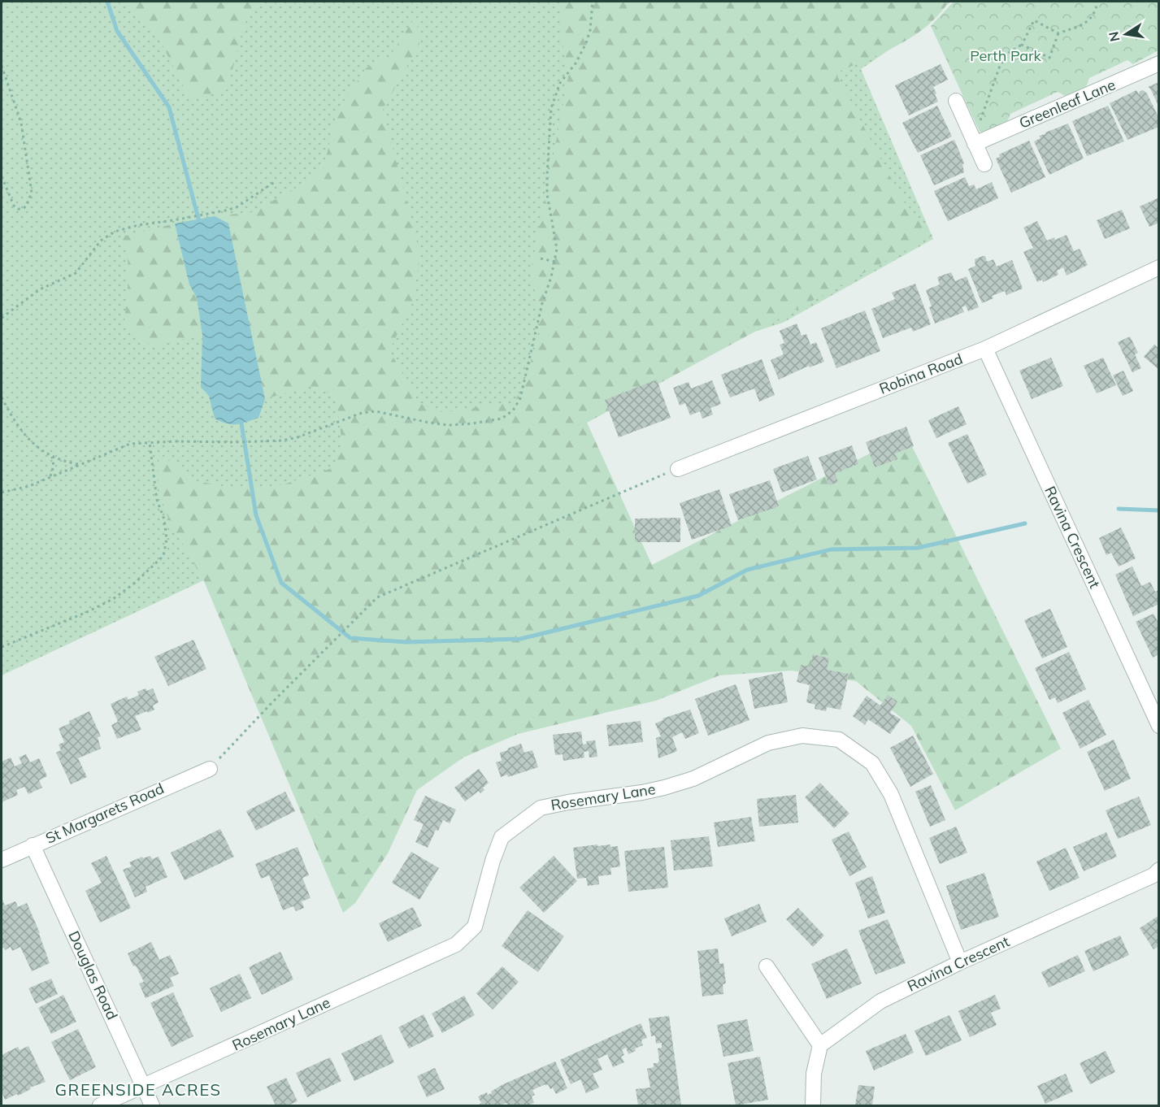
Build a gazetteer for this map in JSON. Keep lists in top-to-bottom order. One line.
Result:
{"streets":{"street":["Greenleaf Lane","Robina Road","Ravina Crescent","Rosemary Lane","St Margarets Road","Douglas Road"]},"crossings":[["Robina Road","Ravina Crescent"],["Ravina Crescent","Rosemary Lane"],["Rosemary Lane","Douglas Road"],["St Margarets Road","Douglas Road"]],"districts":["GREENSIDE ACRES"],"parks":["Perth Park"],"north":"left"}
